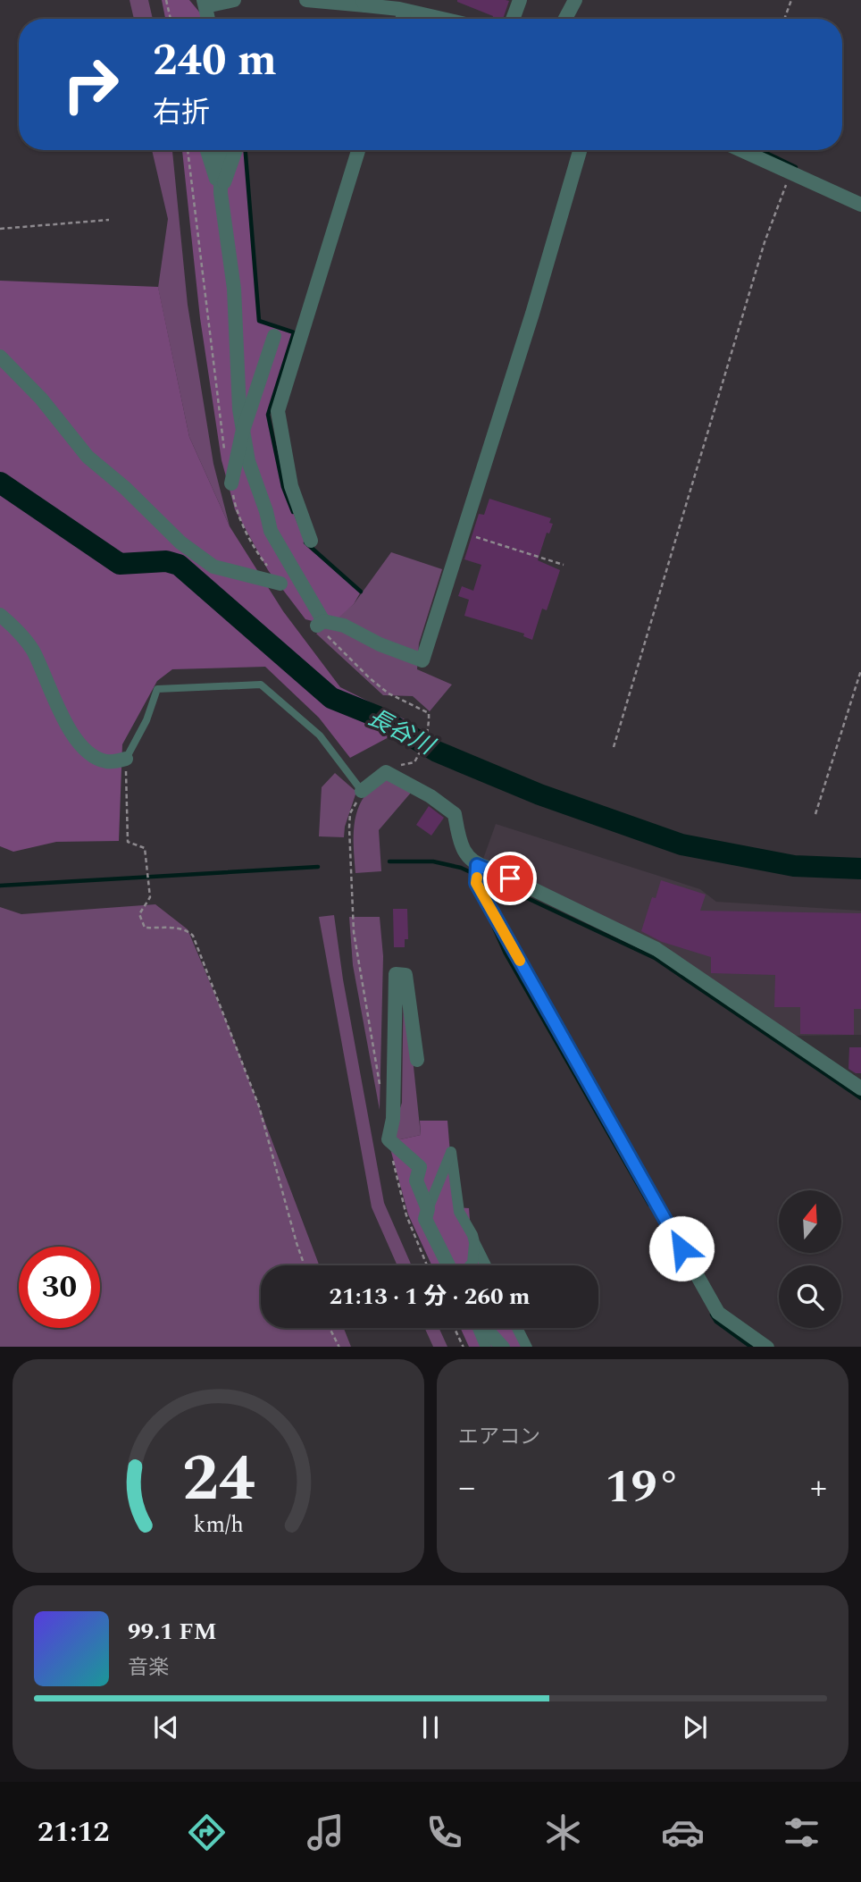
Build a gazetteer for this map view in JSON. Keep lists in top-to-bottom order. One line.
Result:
{"water":["長谷川"],"north":"top","page":{"turn":["240 m","右折"],"limit":"30","trip":"21:13 · 1 分 · 260 m","tile":"エアコン","heat":["−","19°","+"],"song":["99.1 FM","音楽"],"tabs":"21:12","gauge":["24","km/h"]}}
